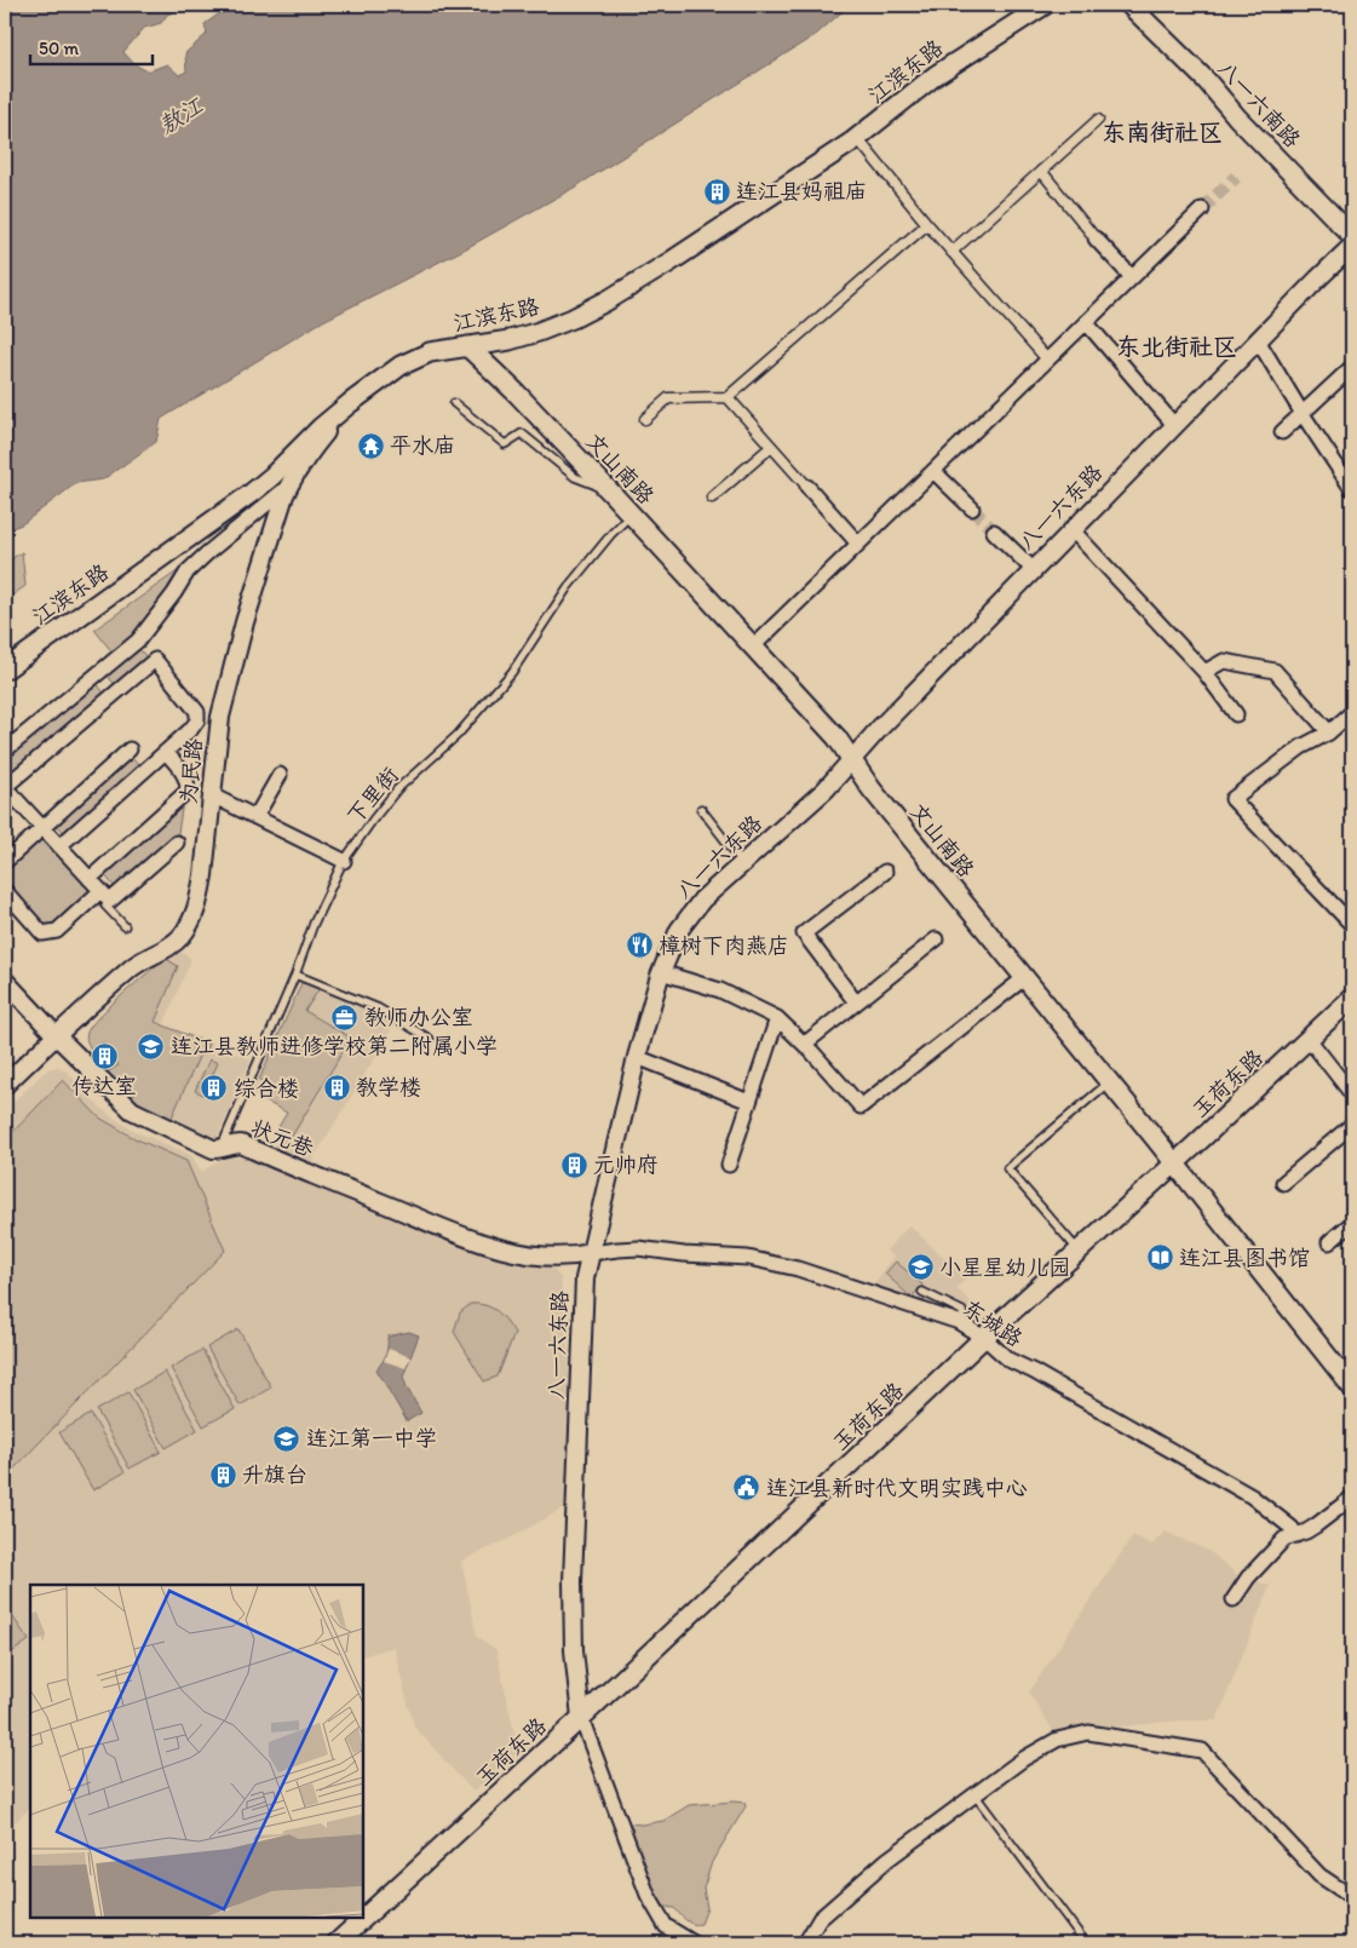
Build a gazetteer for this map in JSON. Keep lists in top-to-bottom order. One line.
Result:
{"streets":{"main road":["江滨东路","八一六南路","文山南路","玉荷东路"],"street":["八一六东路","为民路","状元巷","东城路"],"lane":["下里街"]},"crossings":[["江滨东路","文山南路"],["江滨东路","为民路"],["文山南路","八一六东路"],["文山南路","下里街"],["文山南路","玉荷东路"],["八一六东路","玉荷东路"],["八一六东路","状元巷"],["八一六东路","东城路"],["为民路","状元巷"],["下里街","状元巷"],["玉荷东路","东城路"],["状元巷","东城路"]],"districts":["东南街社区","东北街社区"],"water":["敖江"],"places":{"building":["连江县妈祖庙","传达室","教学楼","综合楼","元帅府","升旗台"],"temple":["平水庙"],"restaurant":["樟树下肉燕店"],"office":["教师办公室"],"school or university":["连江县教师进修学校第二附属小学","小星星幼儿园","连江第一中学"],"library":["连江县图书馆"],"public building":["连江县新时代文明实践中心"]},"scale_bar":"50 m"}
